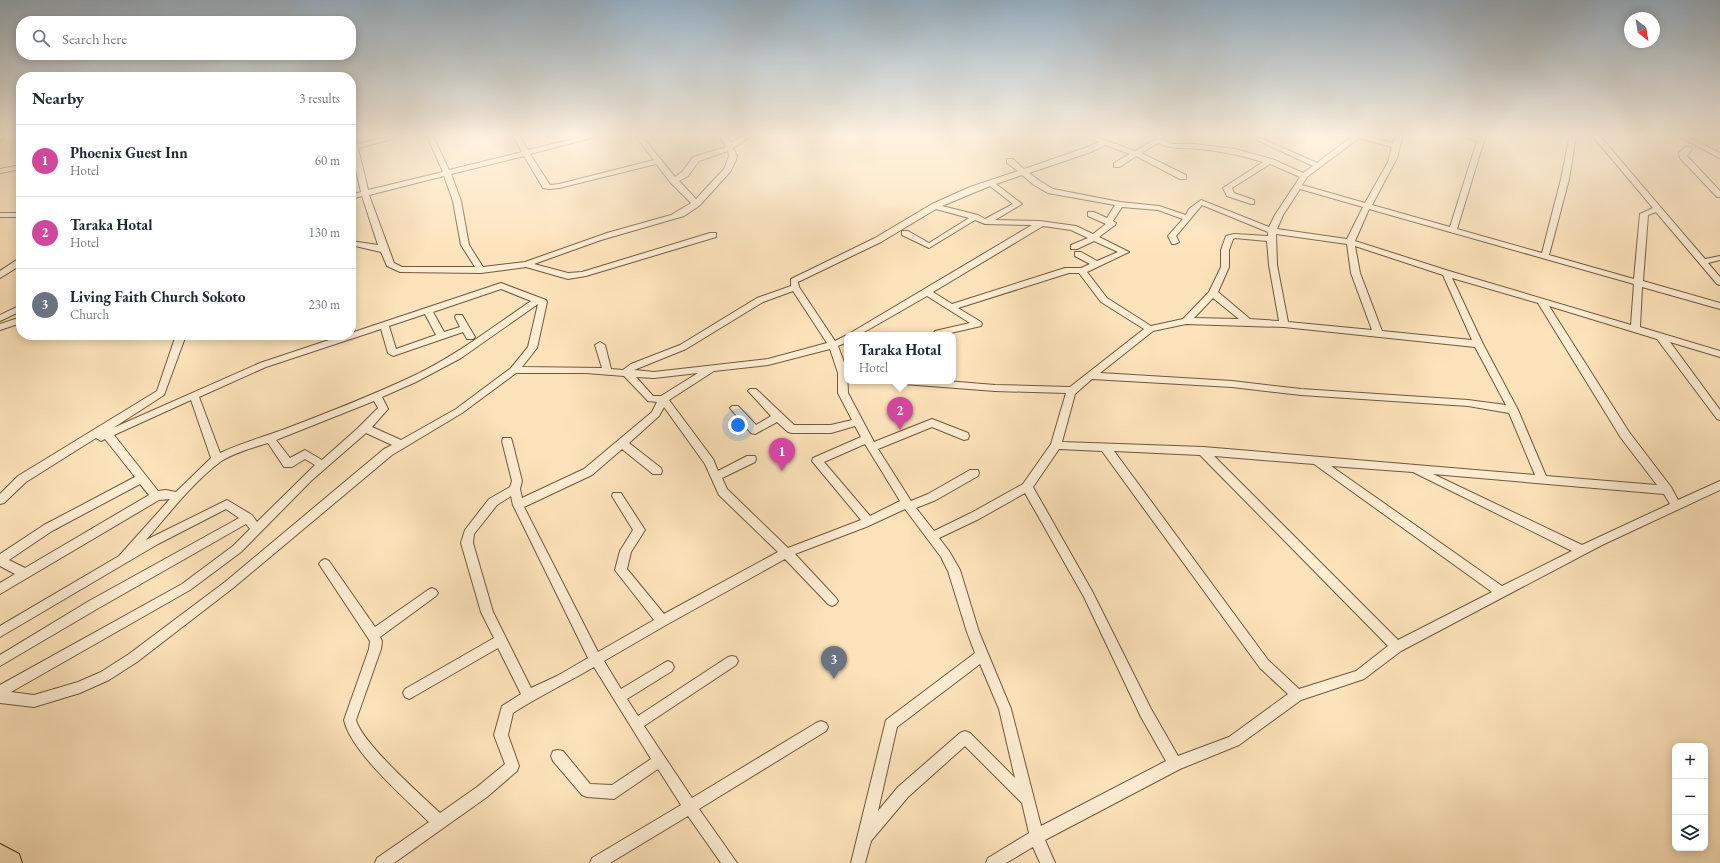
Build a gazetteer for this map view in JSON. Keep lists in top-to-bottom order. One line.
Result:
{"north":"bottom right","page":{"search":"Search here","heading":["Nearby","3 results"],"list":[{"mark":"1","name":"Phoenix Guest Inn","note":"Hotel","value":"60 m"},{"mark":"2","name":"Taraka Hotal","note":"Hotel","value":"130 m"},{"mark":"3","name":"Living Faith Church Sokoto","note":"Church","value":"230 m"}],"popup":["Taraka Hotal","Hotel"],"pins":["2","1","3"],"map_buttons":["+","−"]}}
